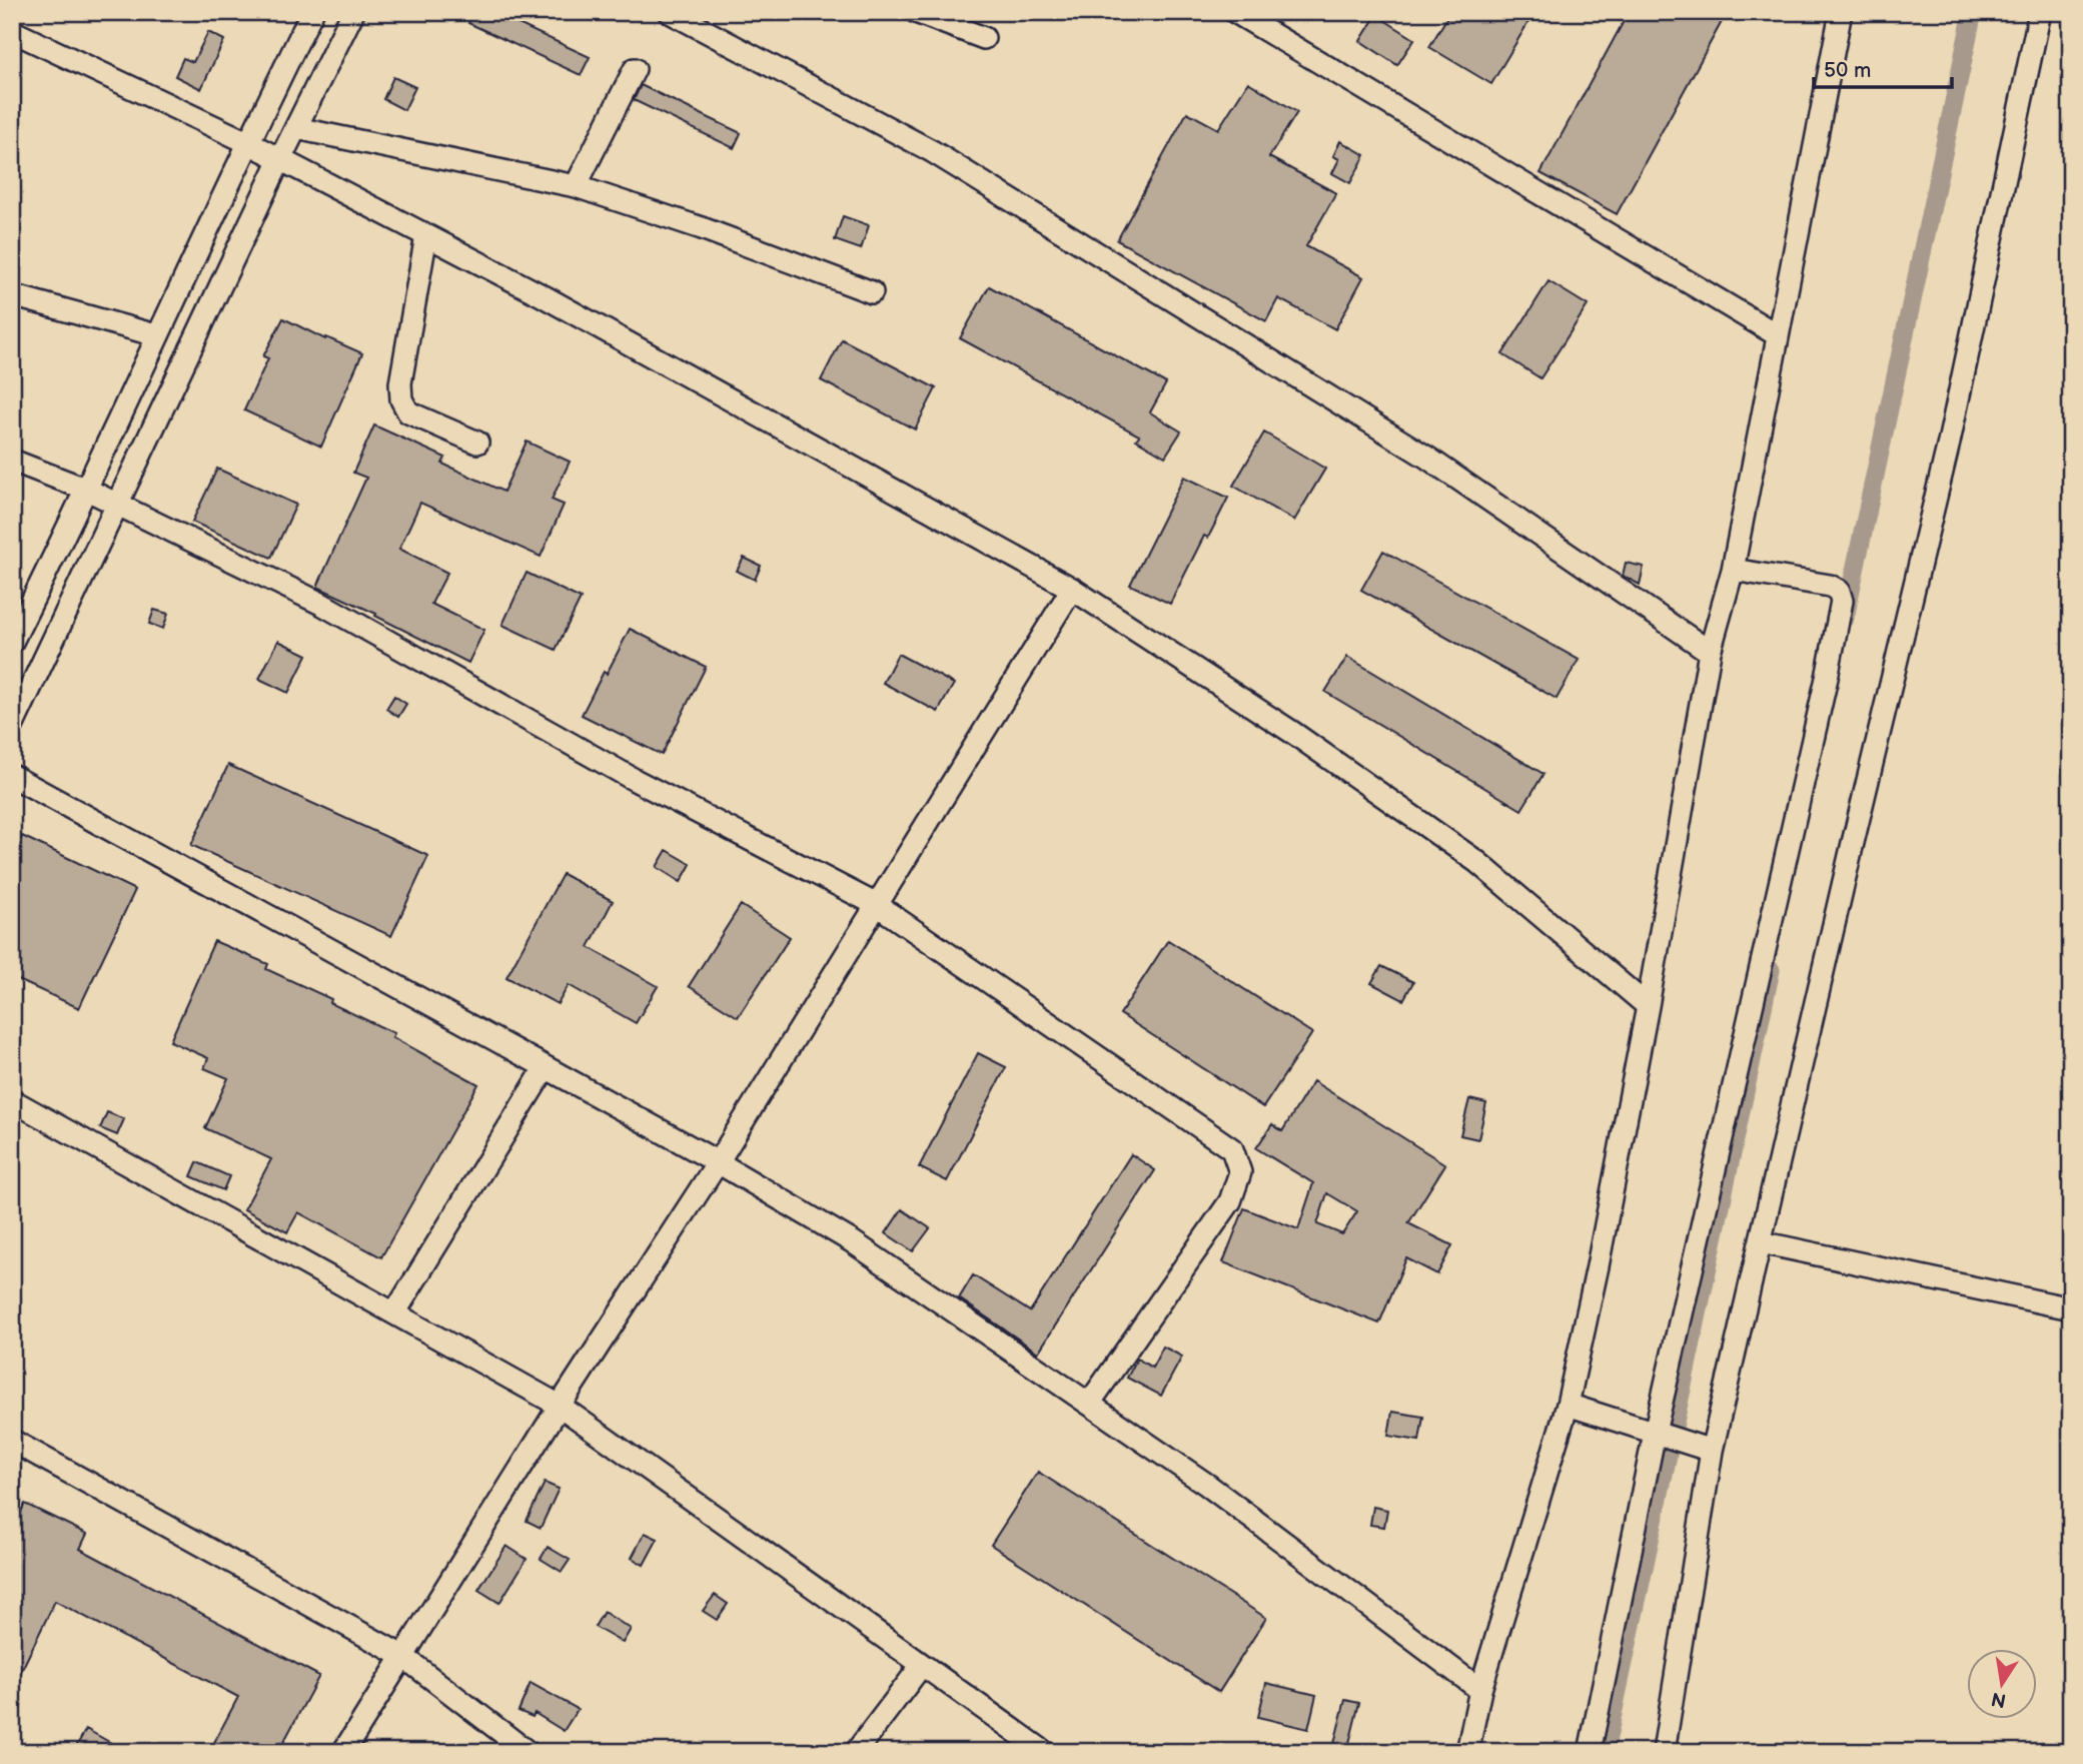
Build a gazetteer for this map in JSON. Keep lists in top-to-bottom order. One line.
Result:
{"scale_bar":"50 m","north":"bottom"}
